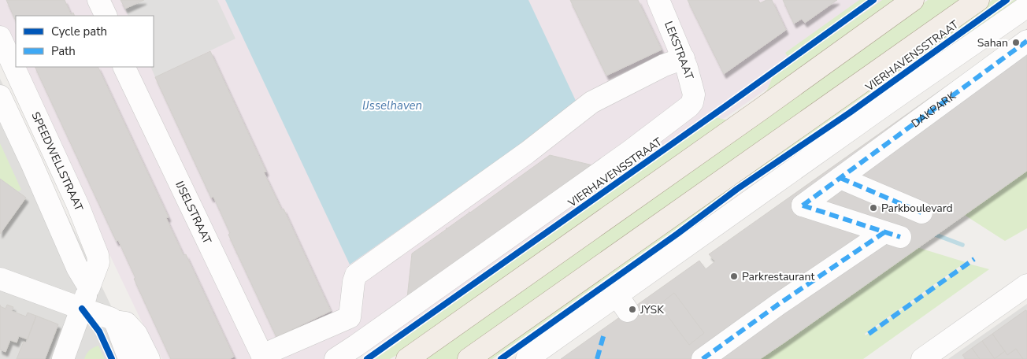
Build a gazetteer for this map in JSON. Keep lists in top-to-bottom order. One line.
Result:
{"streets":{"main road":["VIERHAVENSSTRAAT"],"street":["LEKSTRAAT","DAKPARK","SPEEDWELLSTRAAT","IJSELSTRAAT"]},"crossings":[["LEKSTRAAT","VIERHAVENSSTRAAT"]],"water":["IJsselhaven"],"places":["Sahan","Parkboulevard","Parkrestaurant","JYSK"],"legend":["Cycle path","Path"]}
